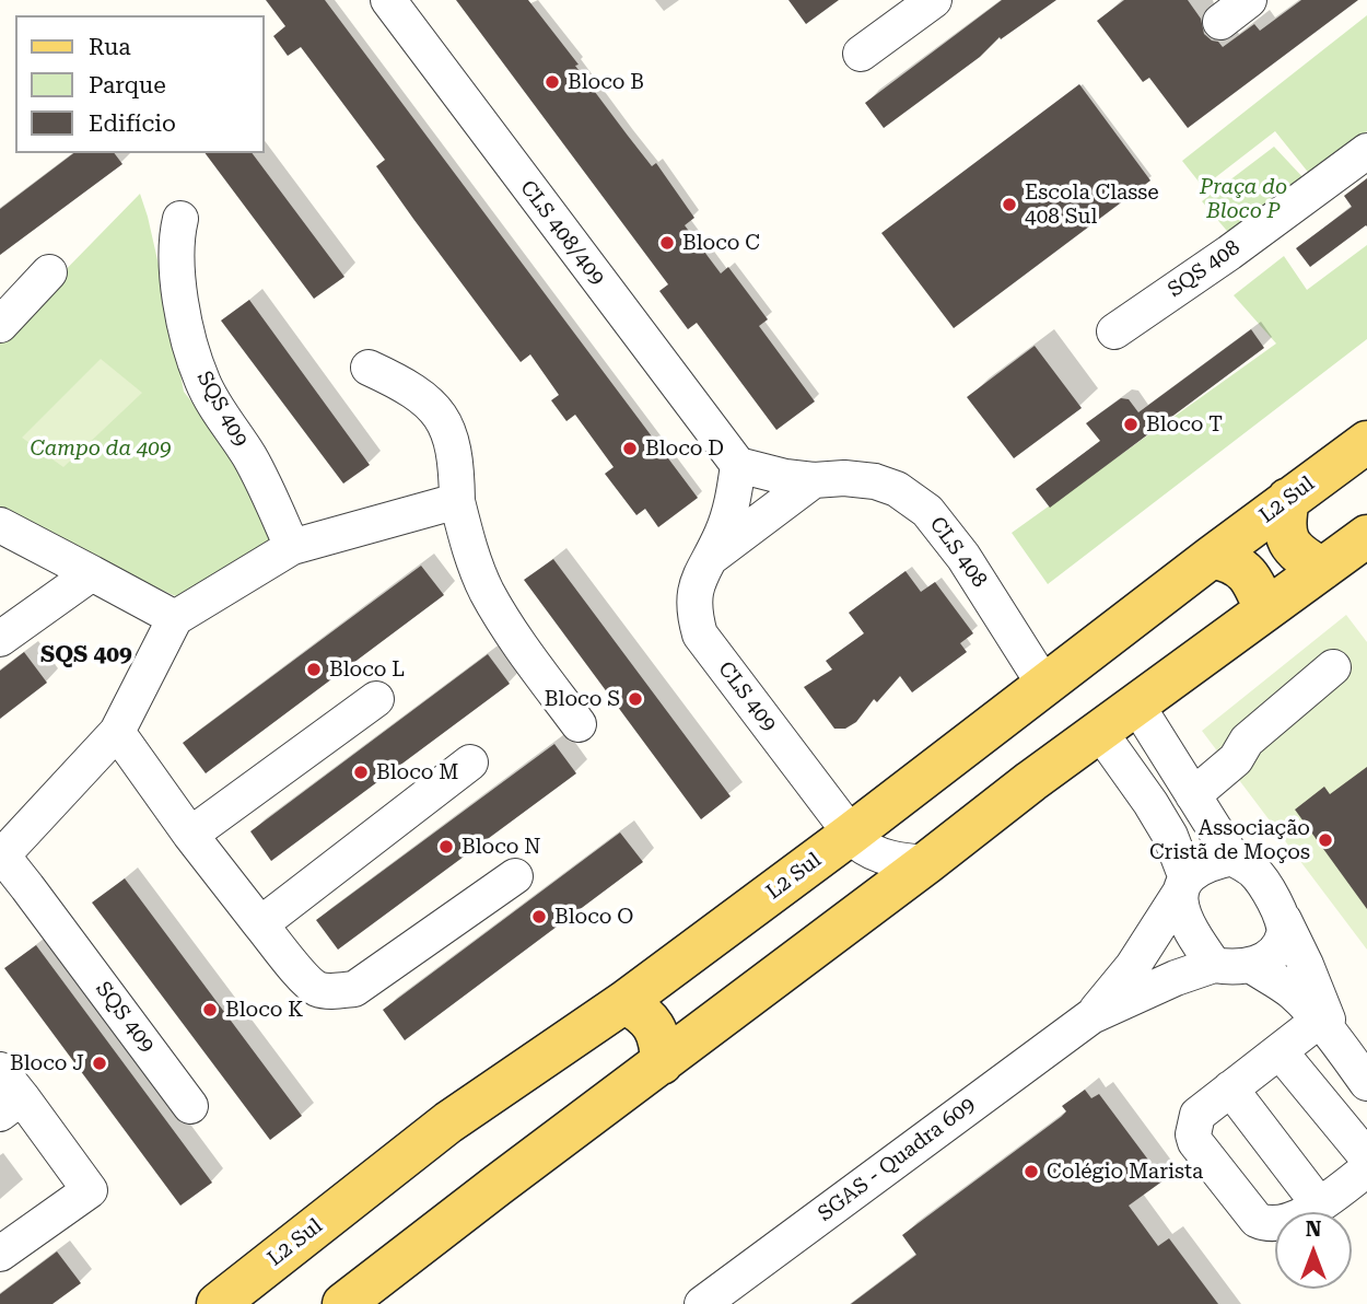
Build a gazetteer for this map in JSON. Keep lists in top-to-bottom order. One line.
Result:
{"streets":{"main road":["L2 Sul"],"street":["CLS 408/409","SQS 408","SQS 409","CLS 408","CLS 409","SGAS - Quadra 609"]},"crossings":[["CLS 408/409","CLS 408"],["CLS 408/409","CLS 409"],["L2 Sul","CLS 408"],["L2 Sul","CLS 409"],["CLS 408","CLS 409"]],"districts":["SQS 409"],"parks":["Praça do Bloco P","Campo da 409"],"places":["Bloco B","Escola Classe 408 Sul","Bloco C","Bloco T","Bloco D","Bloco L","Bloco S","Bloco M","Associação Cristã de Moços","Bloco N","Bloco O","Bloco K","Bloco J","Colégio Marista"],"legend":["Rua","Parque","Edifício"],"north":"top"}
